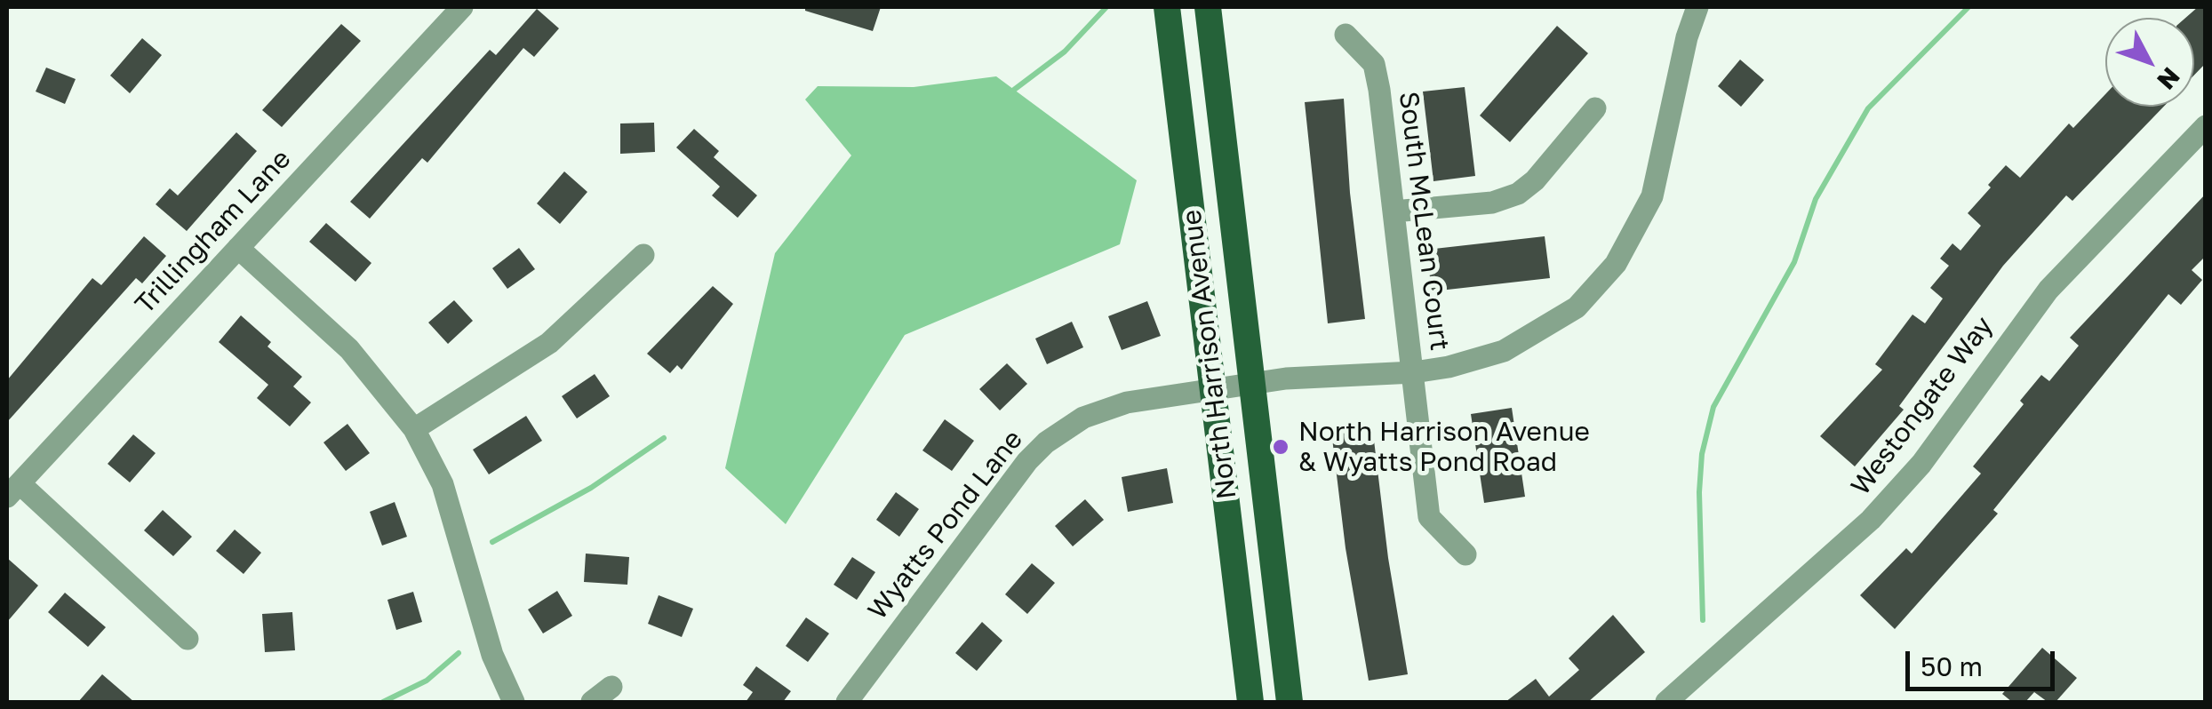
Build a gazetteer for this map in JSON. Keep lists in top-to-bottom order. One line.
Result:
{"streets":{"main road":["North Harrison Avenue"],"street":["South McLean Court","Trillingham Lane","Westongate Way","Wyatts Pond Lane"]},"crossings":[["South McLean Court","Wyatts Pond Lane"],["North Harrison Avenue","Wyatts Pond Lane"]],"places":["North Harrison Avenue & Wyatts Pond Road"],"scale_bar":"50 m","north":"bottom right"}
